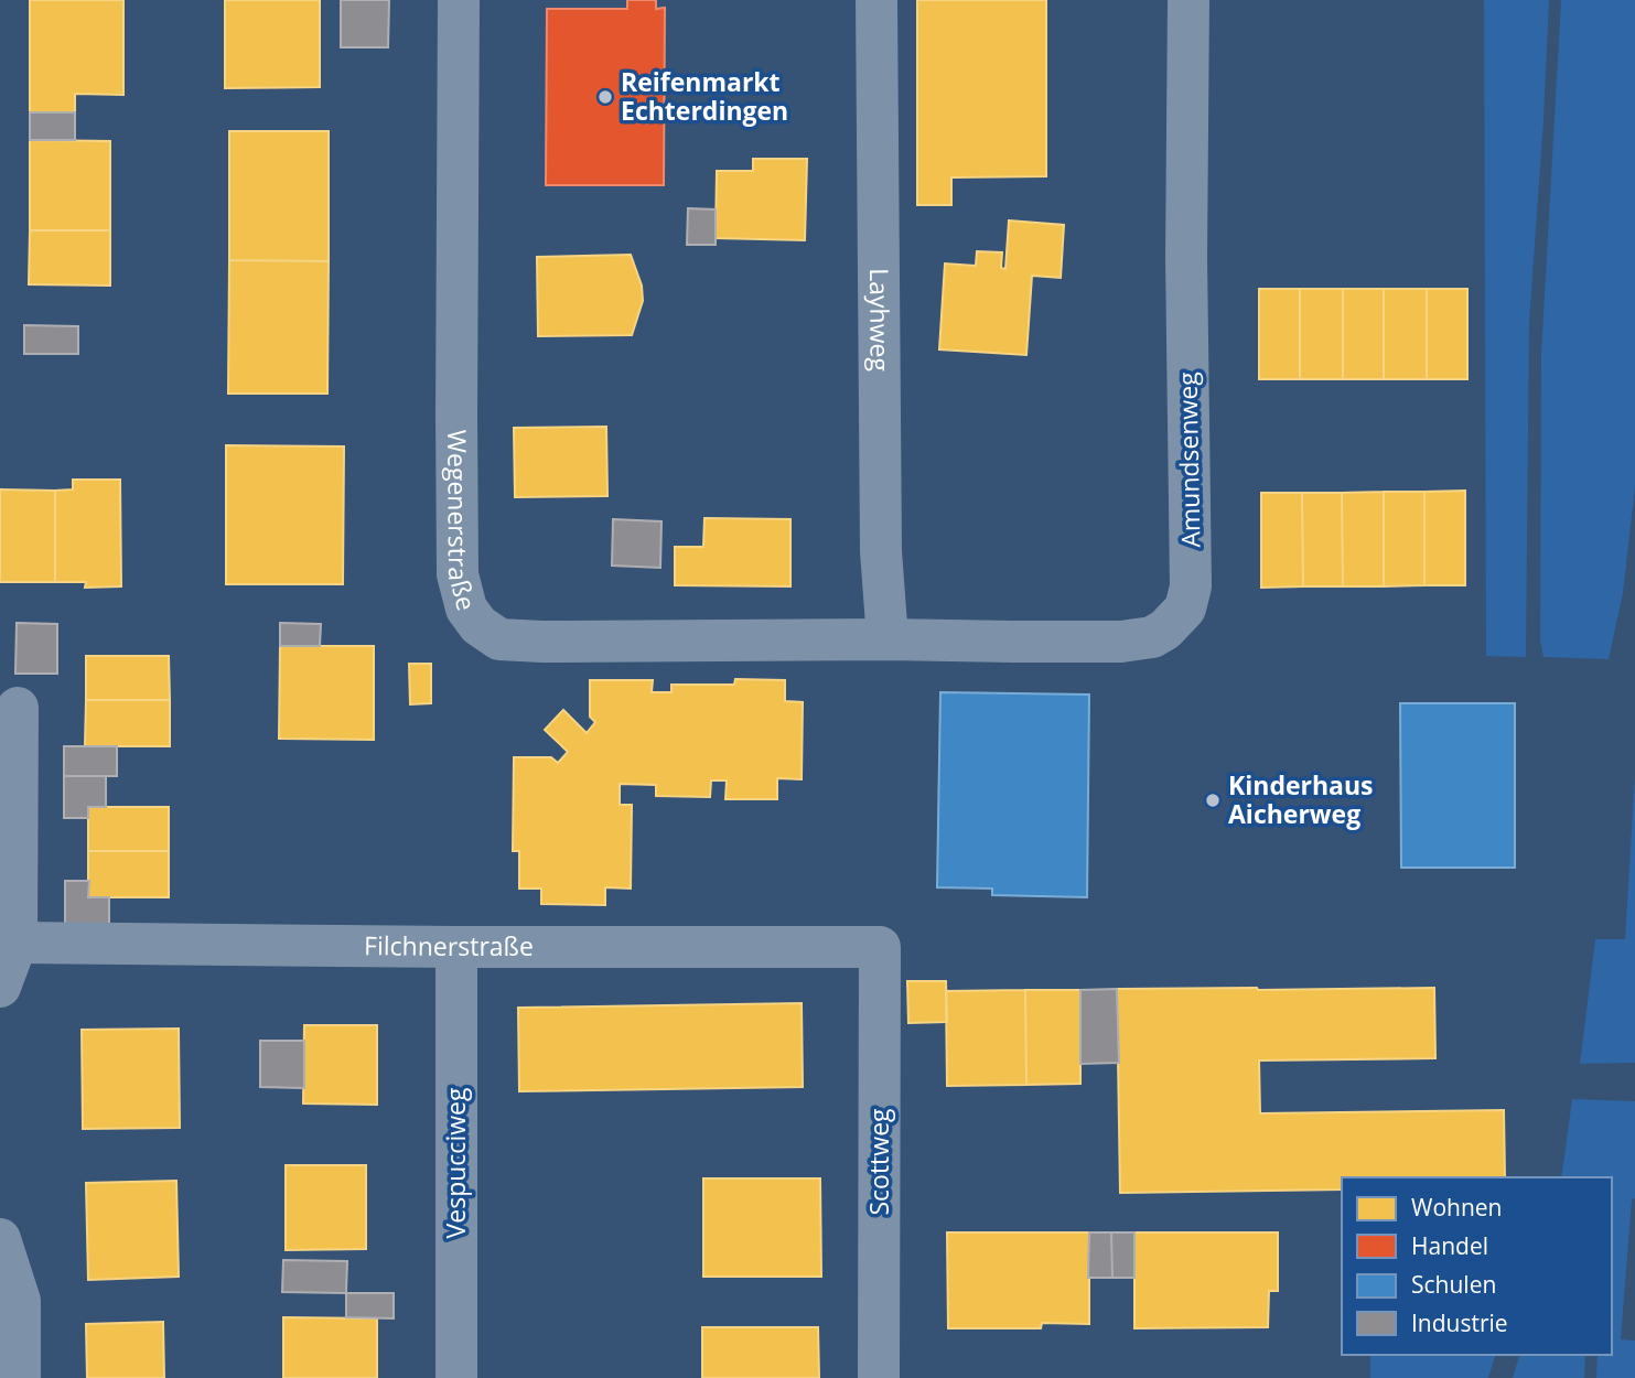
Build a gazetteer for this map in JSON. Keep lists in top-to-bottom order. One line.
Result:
{"streets":{"street":["Layhweg","Amundsenweg","Wegenerstraße","Filchnerstraße","Scottweg","Vespucciweg"]},"crossings":[["Layhweg","Amundsenweg"],["Layhweg","Wegenerstraße"],["Amundsenweg","Wegenerstraße"],["Filchnerstraße","Scottweg"],["Filchnerstraße","Vespucciweg"]],"places":["Reifenmarkt Echterdingen","Kinderhaus Aicherweg"],"legend":["Wohnen","Handel","Schulen","Industrie"]}
